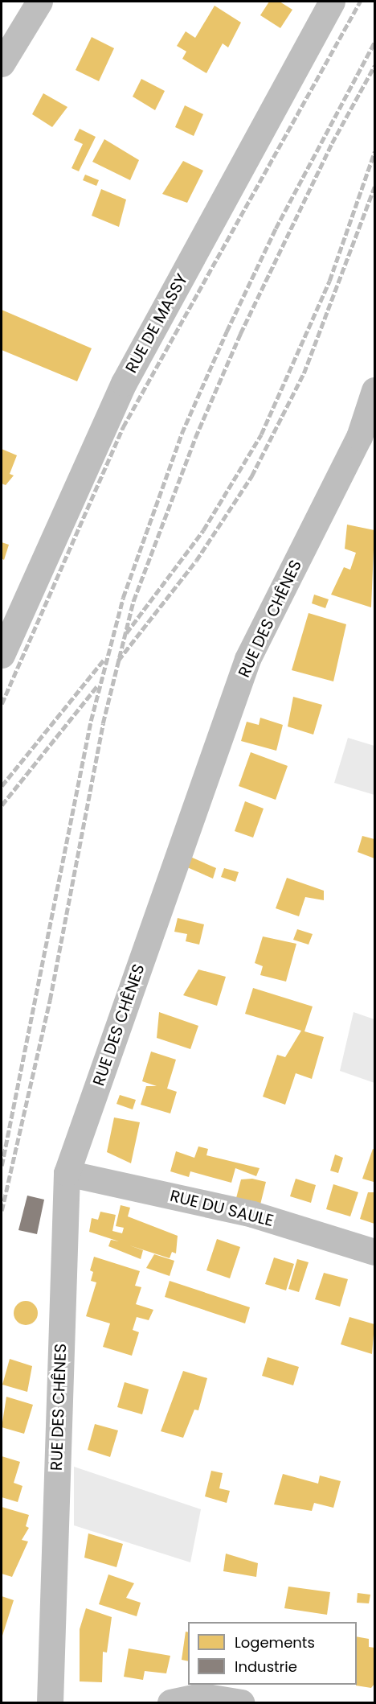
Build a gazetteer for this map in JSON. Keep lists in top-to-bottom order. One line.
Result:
{"streets":{"street":["RUE DE MASSY","RUE DES CHÊNES","RUE DU SAULE"]},"crossings":[["RUE DES CHÊNES","RUE DU SAULE"]],"legend":["Logements","Industrie"]}
